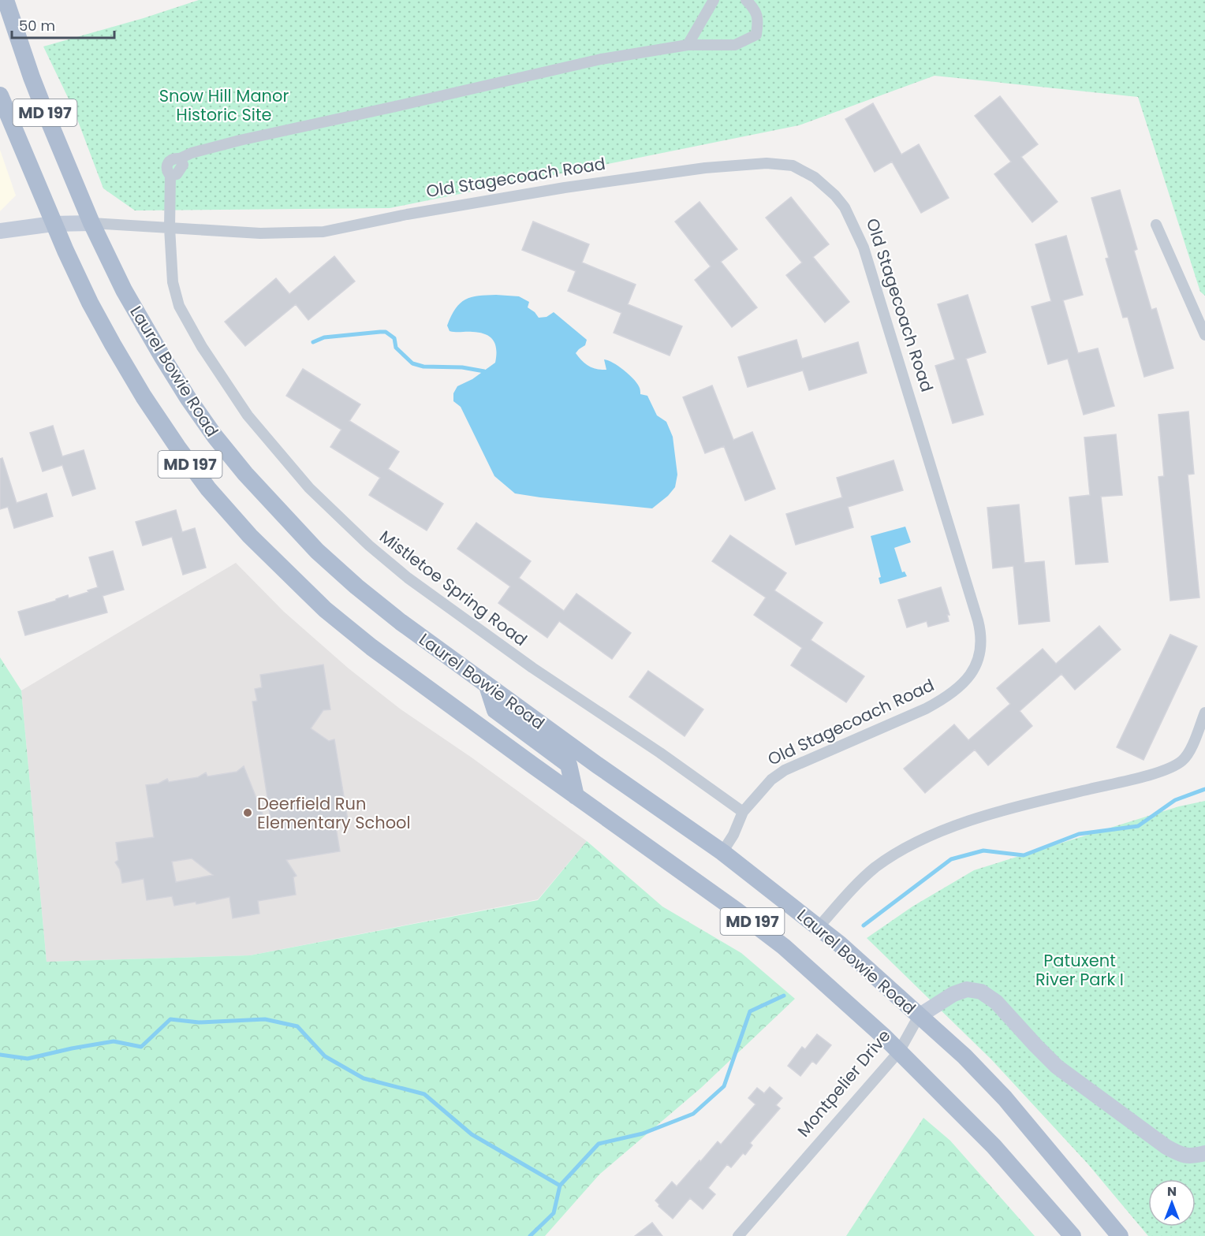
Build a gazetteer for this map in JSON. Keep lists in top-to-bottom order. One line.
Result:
{"streets":{"main road":["MD 197","Laurel Bowie Road"],"street":["Old Stagecoach Road","Mistletoe Spring Road","Montpelier Drive"]},"crossings":[["MD 197","Old Stagecoach Road"],["MD 197","Montpelier Drive"],["Old Stagecoach Road","Laurel Bowie Road"],["Old Stagecoach Road","Mistletoe Spring Road"],["Laurel Bowie Road","Montpelier Drive"]],"parks":["Snow Hill Manor Historic Site","Patuxent River Park I"],"places":["Deerfield Run Elementary School"],"scale_bar":"50 m","north":"top"}
